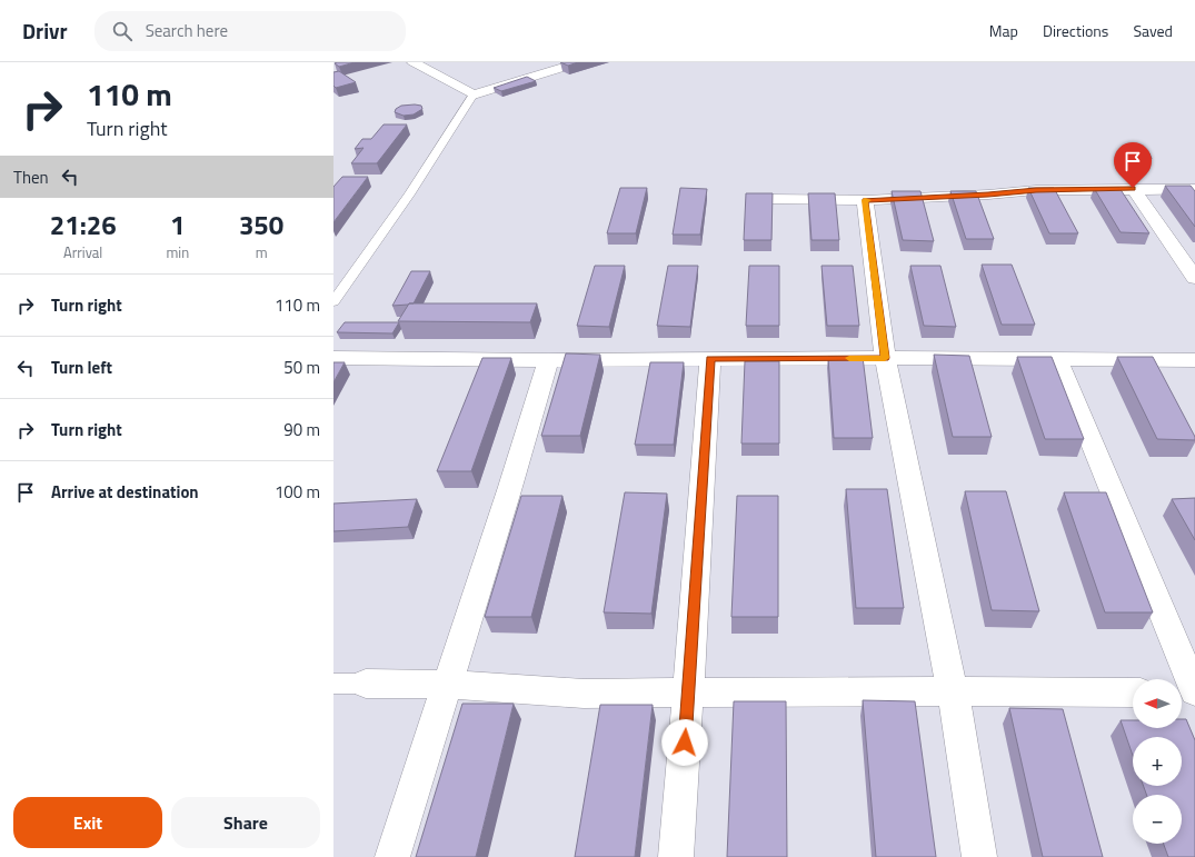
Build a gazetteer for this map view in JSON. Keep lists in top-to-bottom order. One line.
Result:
{"north":"left","page":{"header":"Drivr","search":"Search here","nav":["Map","Directions","Saved"],"turn":["110 m","Turn right"],"then":"Then","eta":["21:26","Arrival","1","min","350","m"],"list":[{"name":"Turn right","value":"110 m"},{"name":"Turn left","value":"50 m"},{"name":"Turn right","value":"90 m"},{"name":"Arrive at destination","value":"100 m"}],"map_buttons":["+","−"],"buttons":["Exit","Share"]}}
